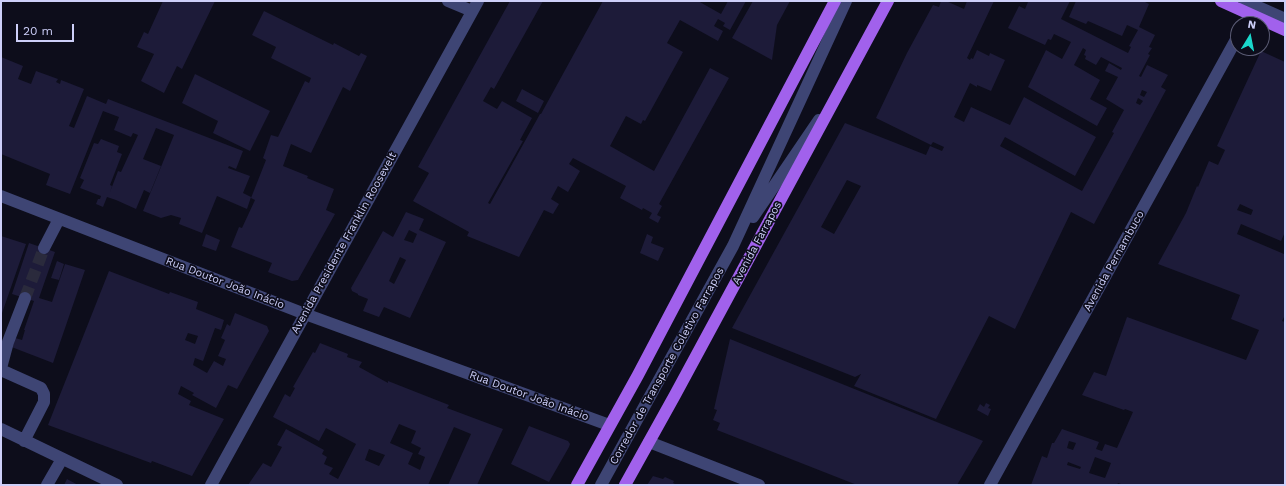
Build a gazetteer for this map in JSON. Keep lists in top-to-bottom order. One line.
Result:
{"streets":{"main road":["Avenida Farrapos"],"street":["Avenida Presidente Franklin Roosevelt","Avenida Pernambuco","Rua Doutor João Inácio","Corredor de Transporte Coletivo Farrapos"]},"crossings":[["Avenida Presidente Franklin Roosevelt","Rua Doutor João Inácio"],["Avenida Farrapos","Corredor de Transporte Coletivo Farrapos"]],"scale_bar":"20 m","north":"top"}
